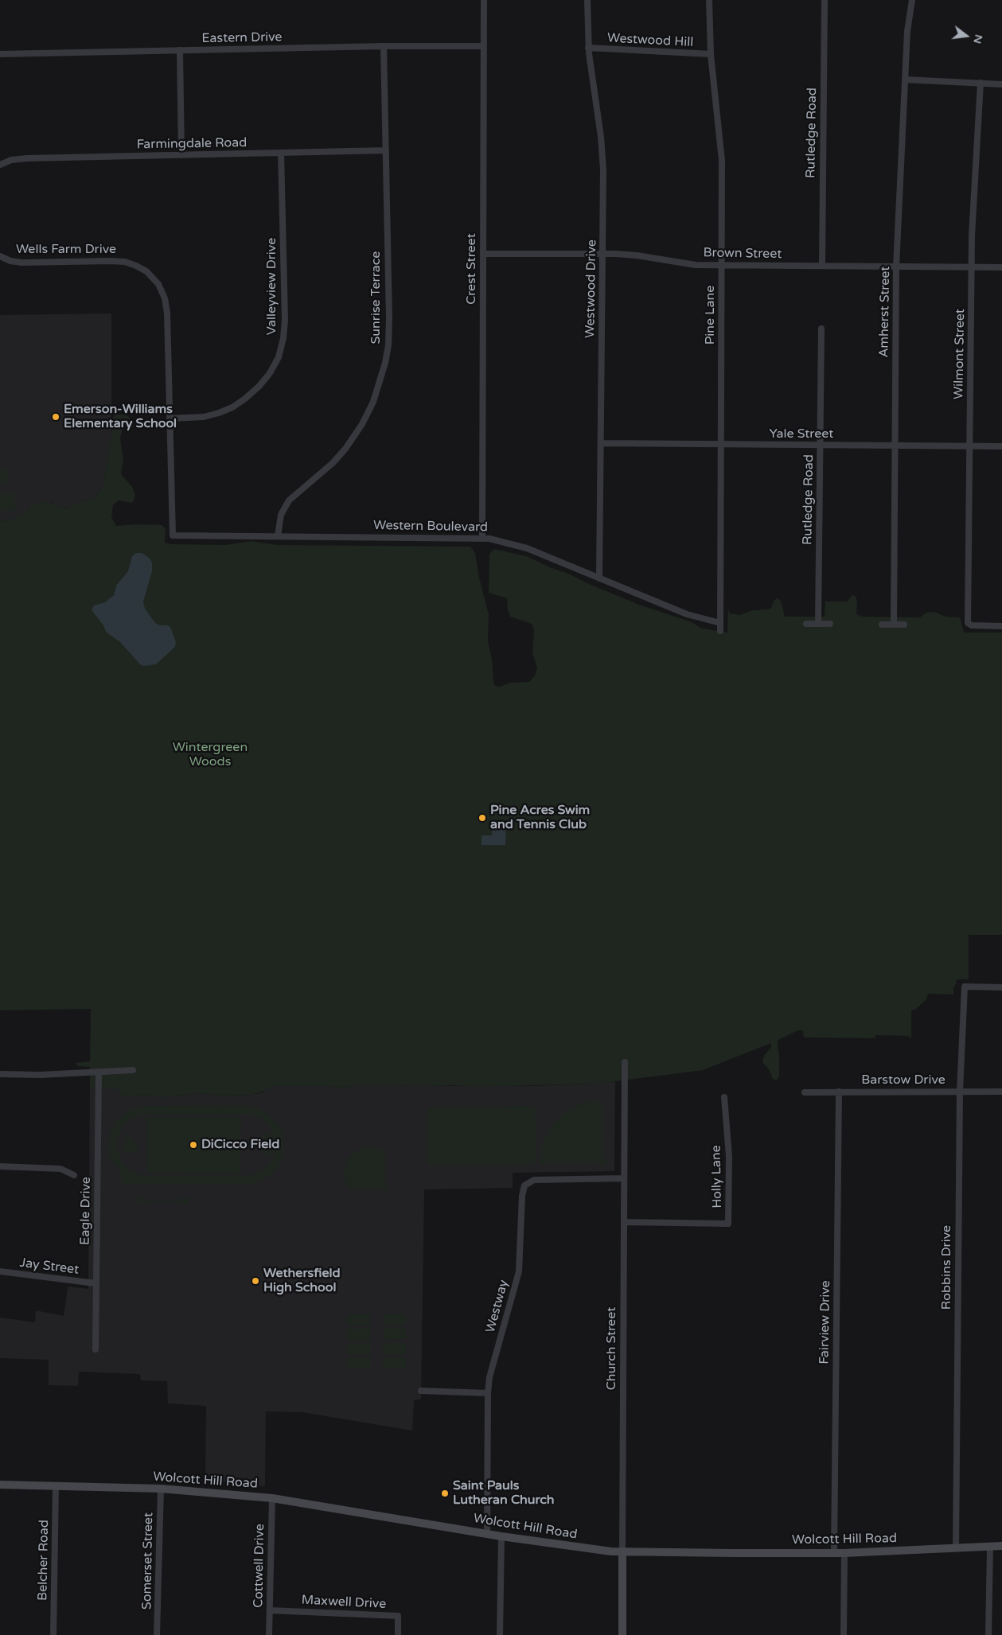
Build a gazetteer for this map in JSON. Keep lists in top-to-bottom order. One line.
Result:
{"streets":{"street":["Eastern Drive","Westwood Hill","Rutledge Road","Farmingdale Road","Wells Farm Drive","Brown Street","Crest Street","Valleyview Drive","Westwood Drive","Sunrise Terrace","Amherst Street","Pine Lane","Wilmont Street","Yale Street","Western Boulevard","Barstow Drive","Holly Lane","Eagle Drive","Jay Street","Robbins Drive","Westway","Fairview Drive","Church Street","Wolcott Hill Road","Belcher Road","Somerset Street","Cottwell Drive","Maxwell Drive"]},"crossings":[["Eastern Drive","Crest Street"],["Eastern Drive","Sunrise Terrace"],["Westwood Hill","Westwood Drive"],["Westwood Hill","Pine Lane"],["Rutledge Road","Brown Street"],["Rutledge Road","Yale Street"],["Farmingdale Road","Valleyview Drive"],["Farmingdale Road","Sunrise Terrace"],["Wells Farm Drive","Valleyview Drive"],["Wells Farm Drive","Western Boulevard"],["Brown Street","Crest Street"],["Brown Street","Westwood Drive"],["Brown Street","Amherst Street"],["Brown Street","Pine Lane"],["Brown Street","Wilmont Street"],["Crest Street","Western Boulevard"],["Westwood Drive","Yale Street"],["Westwood Drive","Western Boulevard"],["Sunrise Terrace","Western Boulevard"],["Amherst Street","Yale Street"],["Pine Lane","Yale Street"],["Pine Lane","Western Boulevard"],["Wilmont Street","Yale Street"],["Barstow Drive","Robbins Drive"],["Barstow Drive","Fairview Drive"],["Holly Lane","Church Street"],["Eagle Drive","Jay Street"],["Robbins Drive","Wolcott Hill Road"],["Westway","Church Street"],["Westway","Wolcott Hill Road"],["Fairview Drive","Wolcott Hill Road"],["Church Street","Wolcott Hill Road"],["Wolcott Hill Road","Belcher Road"],["Wolcott Hill Road","Somerset Street"],["Wolcott Hill Road","Cottwell Drive"],["Cottwell Drive","Maxwell Drive"]],"parks":["Wintergreen Woods"],"places":["Emerson-Williams Elementary School","Pine Acres Swim and Tennis Club","DiCicco Field","Wethersfield High School","Saint Pauls Lutheran Church"],"north":"right"}
